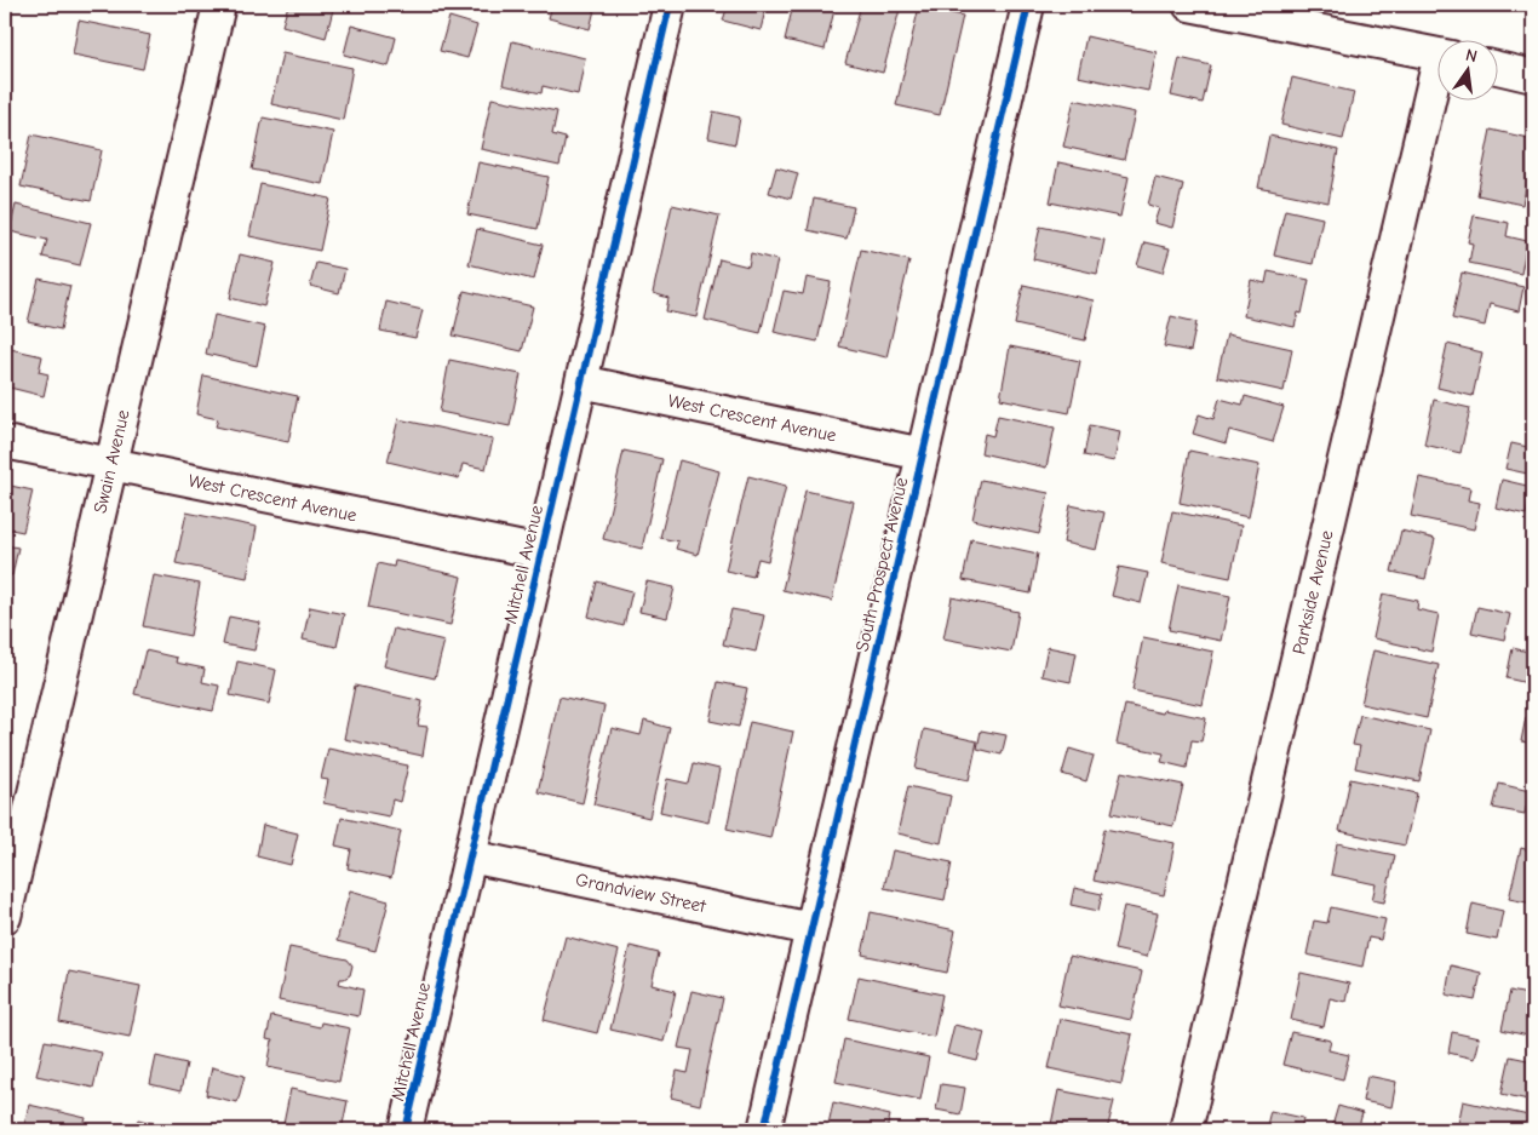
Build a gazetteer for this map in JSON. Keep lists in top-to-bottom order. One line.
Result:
{"streets":{"street":["West Crescent Avenue","Swain Avenue","Mitchell Avenue","South Prospect Avenue","Parkside Avenue","Grandview Street"]},"crossings":[["West Crescent Avenue","Swain Avenue"],["West Crescent Avenue","Mitchell Avenue"],["West Crescent Avenue","South Prospect Avenue"],["Mitchell Avenue","Grandview Street"],["South Prospect Avenue","Grandview Street"]],"north":"top"}
